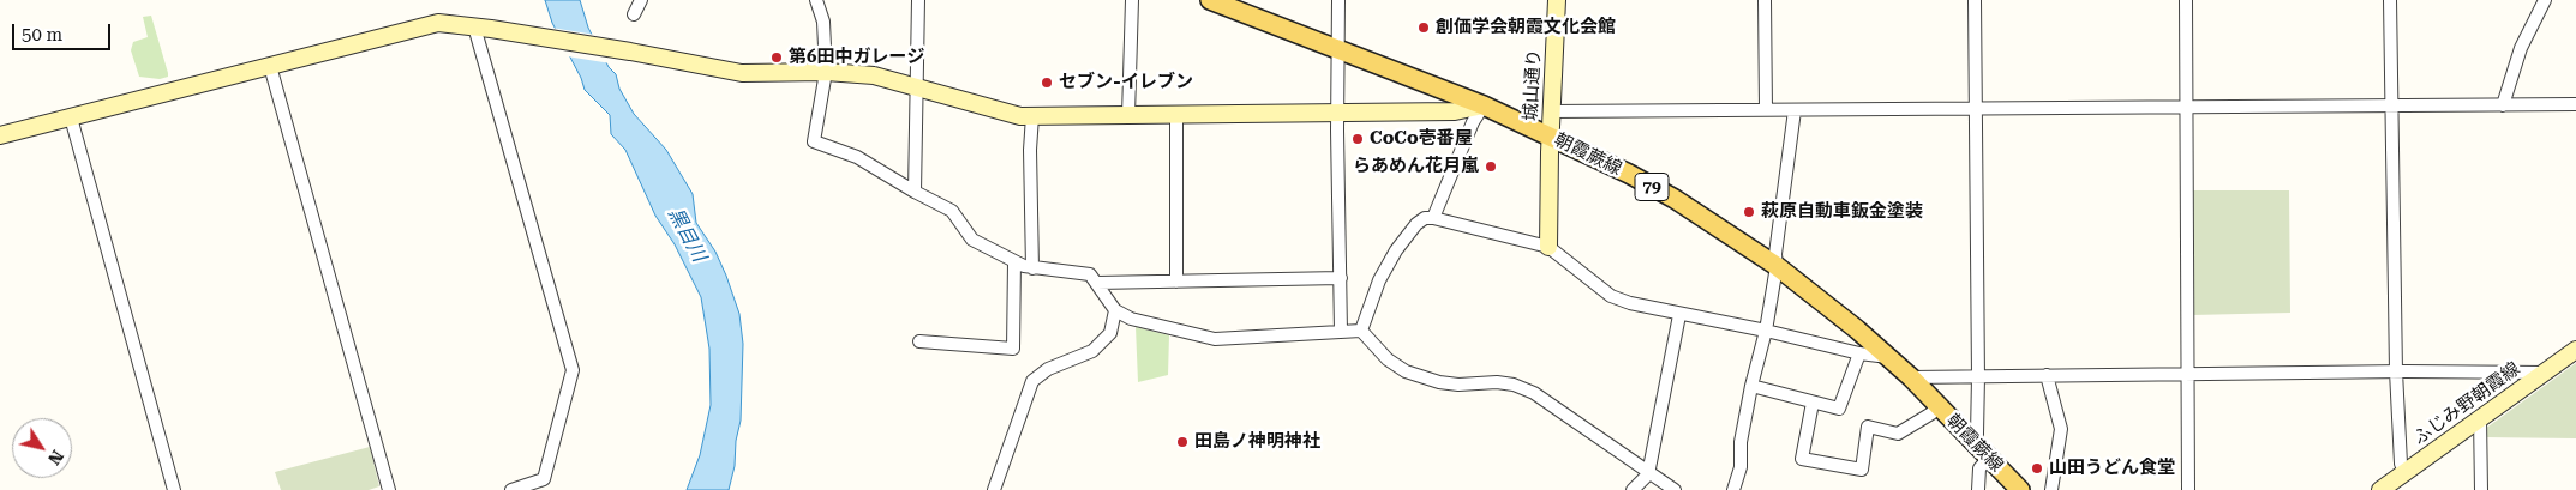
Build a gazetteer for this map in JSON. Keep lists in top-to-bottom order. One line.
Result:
{"streets":{"main road":["朝霞蕨線","79"],"street":["城山通り","ふじみ野朝霞線"]},"crossings":[["城山通り","朝霞蕨線"]],"water":["黒目川"],"places":["創価学会朝霞文化会館","第6田中ガレージ","セブン-イレブン","CoCo壱番屋","らあめん花月嵐","萩原自動車鈑金塗装","田島ノ神明神社","山田うどん食堂"],"scale_bar":"50 m","north":"bottom right"}
